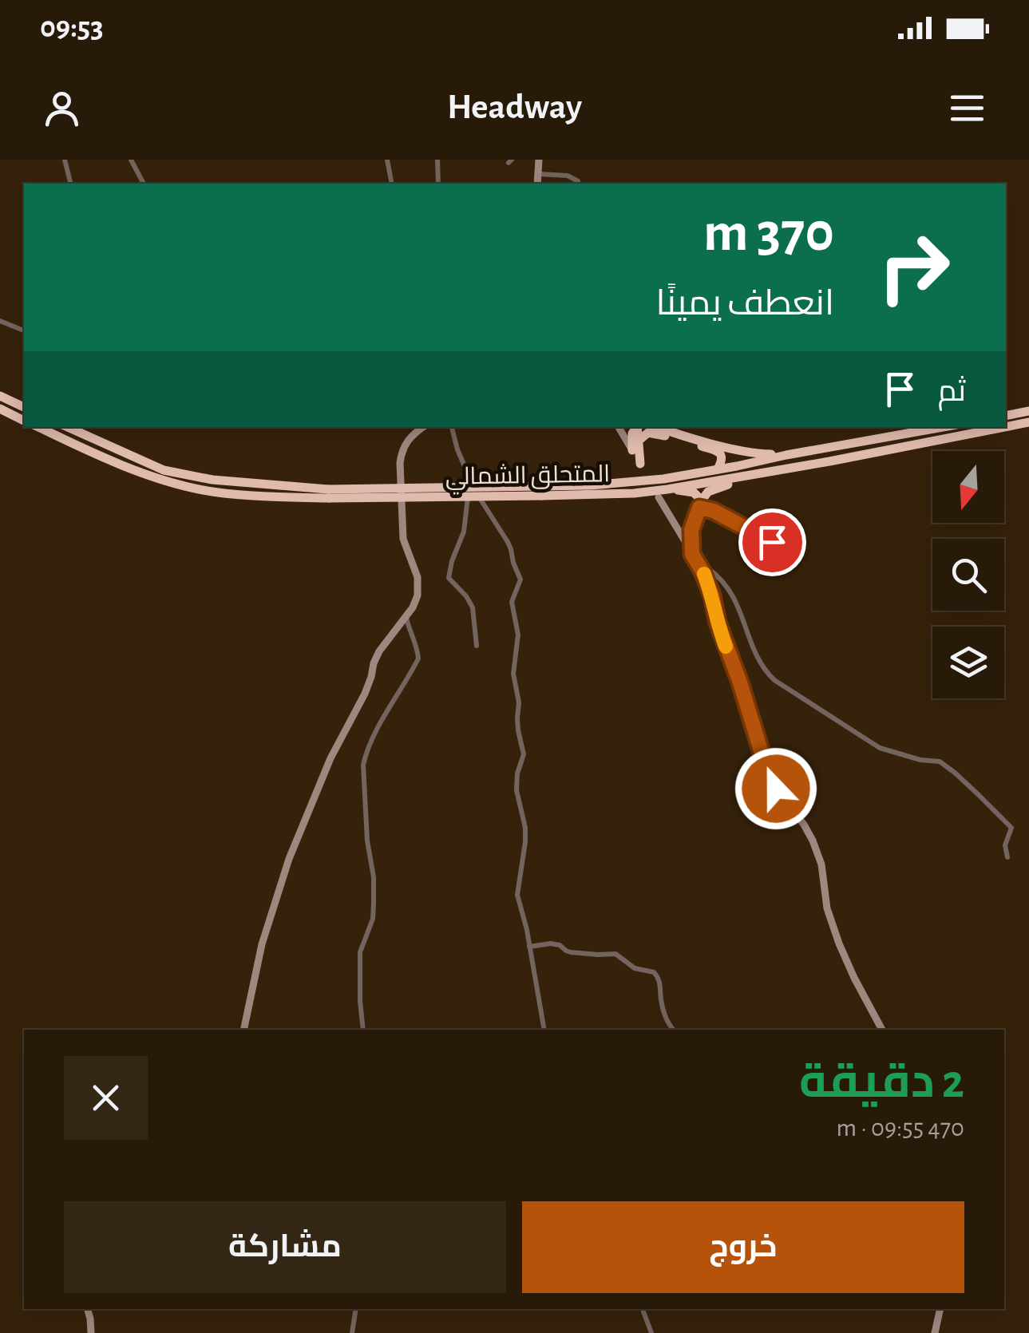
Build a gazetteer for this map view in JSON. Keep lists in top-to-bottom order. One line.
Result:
{"streets":{"highway":["المتحلق الشمالي"]},"north":"bottom","page":{"status":"09:53","header":"Headway","turn":["370 m","انعطف يمينًا"],"then":"ثم","heading":["2 دقيقة","470 m · 09:55"],"buttons":["خروج","مشاركة"]}}
